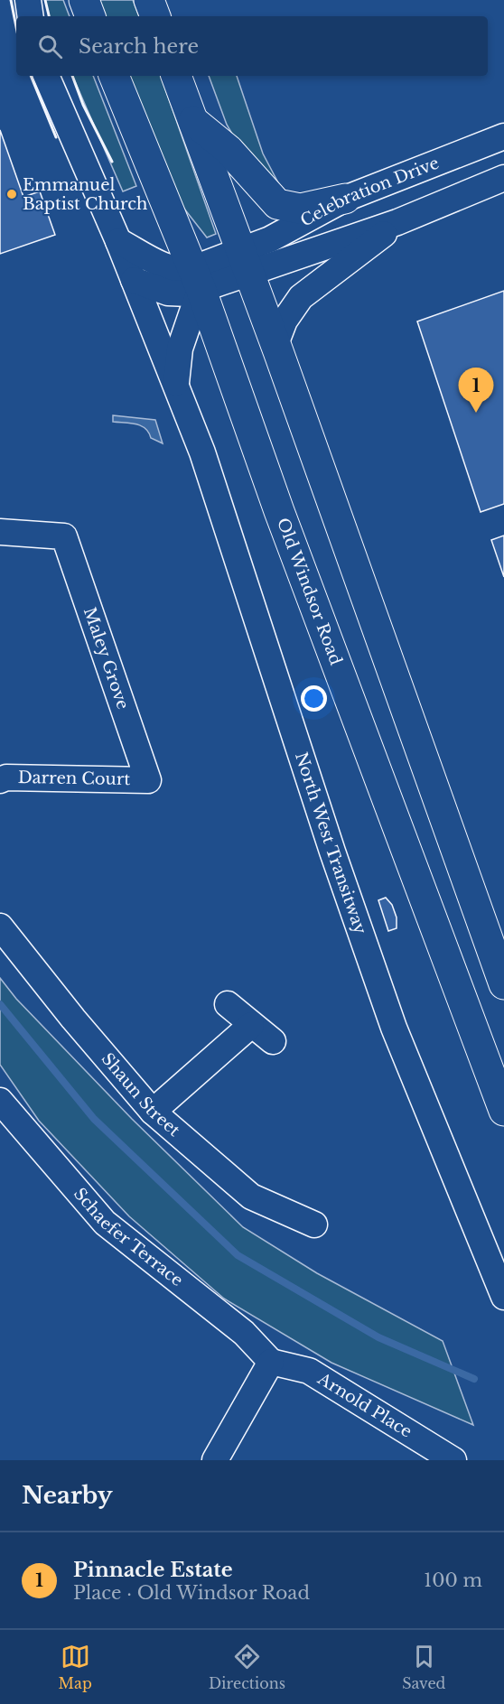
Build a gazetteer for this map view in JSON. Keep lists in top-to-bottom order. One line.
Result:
{"streets":{"highway":["Old Windsor Road"],"street":["Celebration Drive","Maley Grove","Darren Court","North West Transitway","Shaun Street","Schaefer Terrace","Arnold Place"]},"crossings":[["Old Windsor Road","North West Transitway"],["Maley Grove","Darren Court"],["Schaefer Terrace","Arnold Place"]],"places":["Emmanuel Baptist Church"],"page":{"search":"Search here","pins":"1","heading":"Nearby","list":[{"mark":"1","name":"Pinnacle Estate","note":"Place · Old Windsor Road","value":"100 m"}],"nav":["Map","Directions","Saved"]}}
